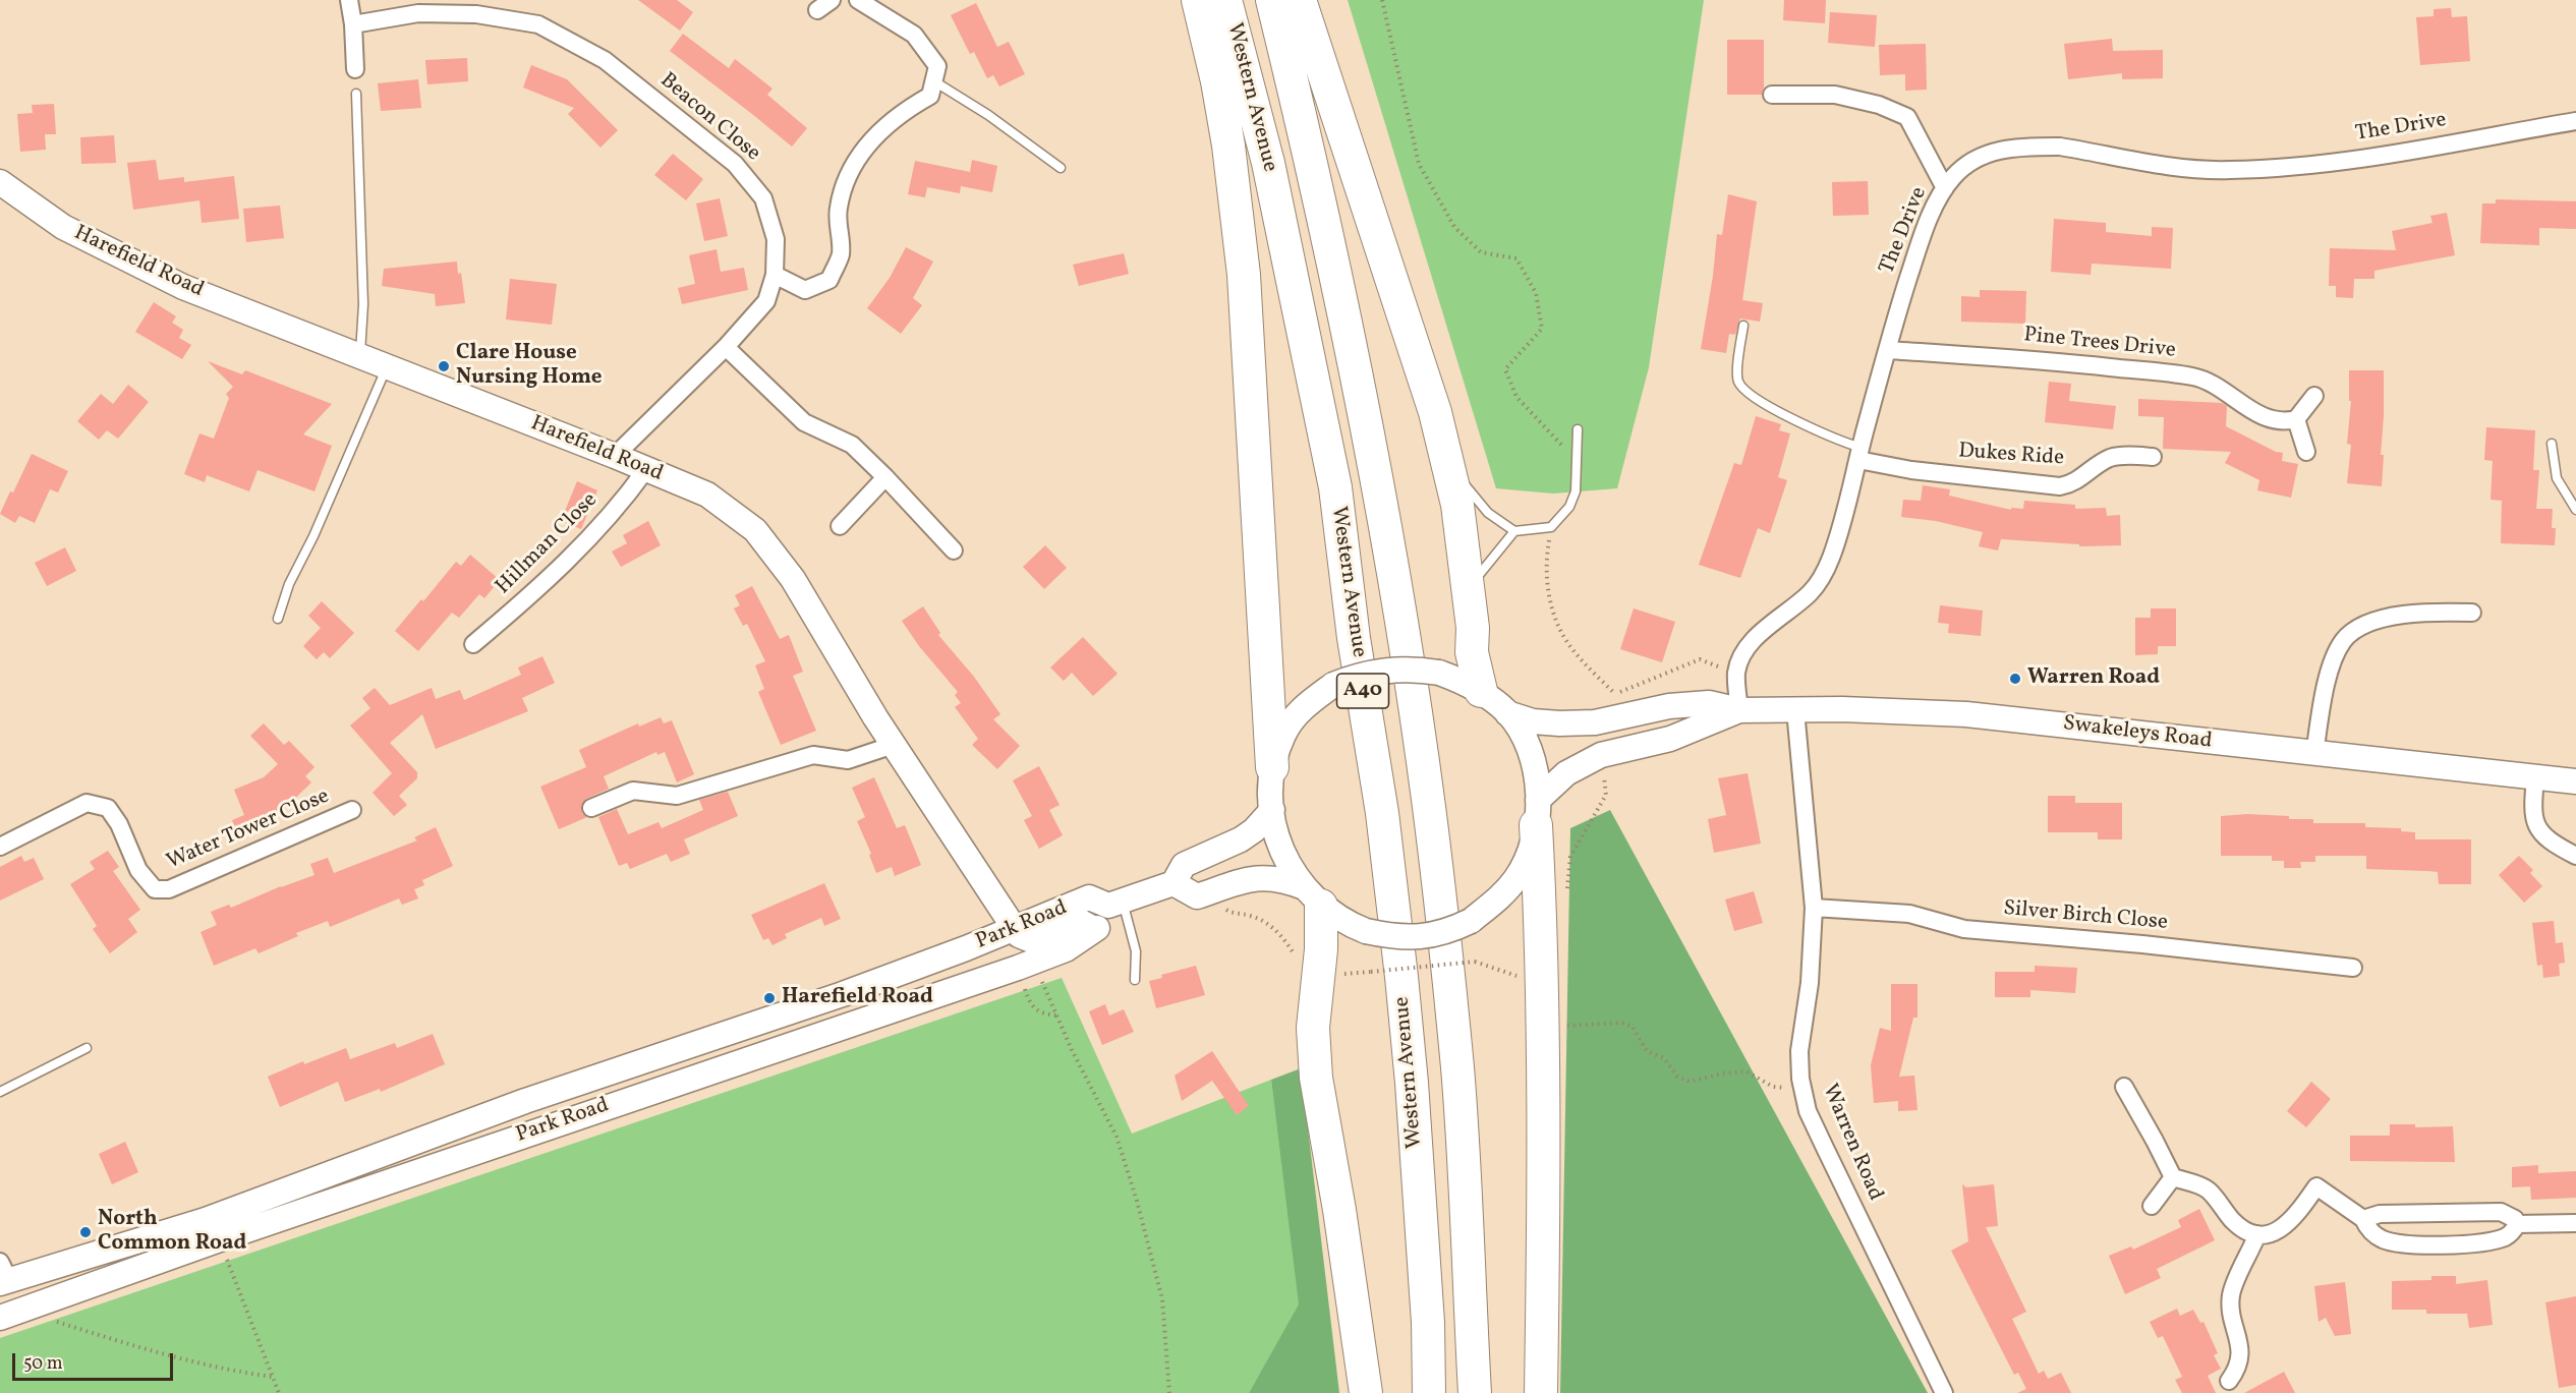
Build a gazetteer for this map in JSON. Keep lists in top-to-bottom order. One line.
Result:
{"streets":{"highway":["Western Avenue","A40"],"main road":["Harefield Road","Swakeleys Road","Park Road"],"street":["Beacon Close","The Drive","Pine Trees Drive","Dukes Ride","Hillman Close","Water Tower Close","Silver Birch Close","Warren Road"]},"crossings":[["Beacon Close","Harefield Road"],["The Drive","Pine Trees Drive"],["The Drive","Dukes Ride"],["Harefield Road","Hillman Close"],["Harefield Road","Park Road"],["Swakeleys Road","Warren Road"],["Silver Birch Close","Warren Road"]],"places":["Clare House Nursing Home","Warren Road","Harefield Road","North Common Road"],"scale_bar":"50 m"}
